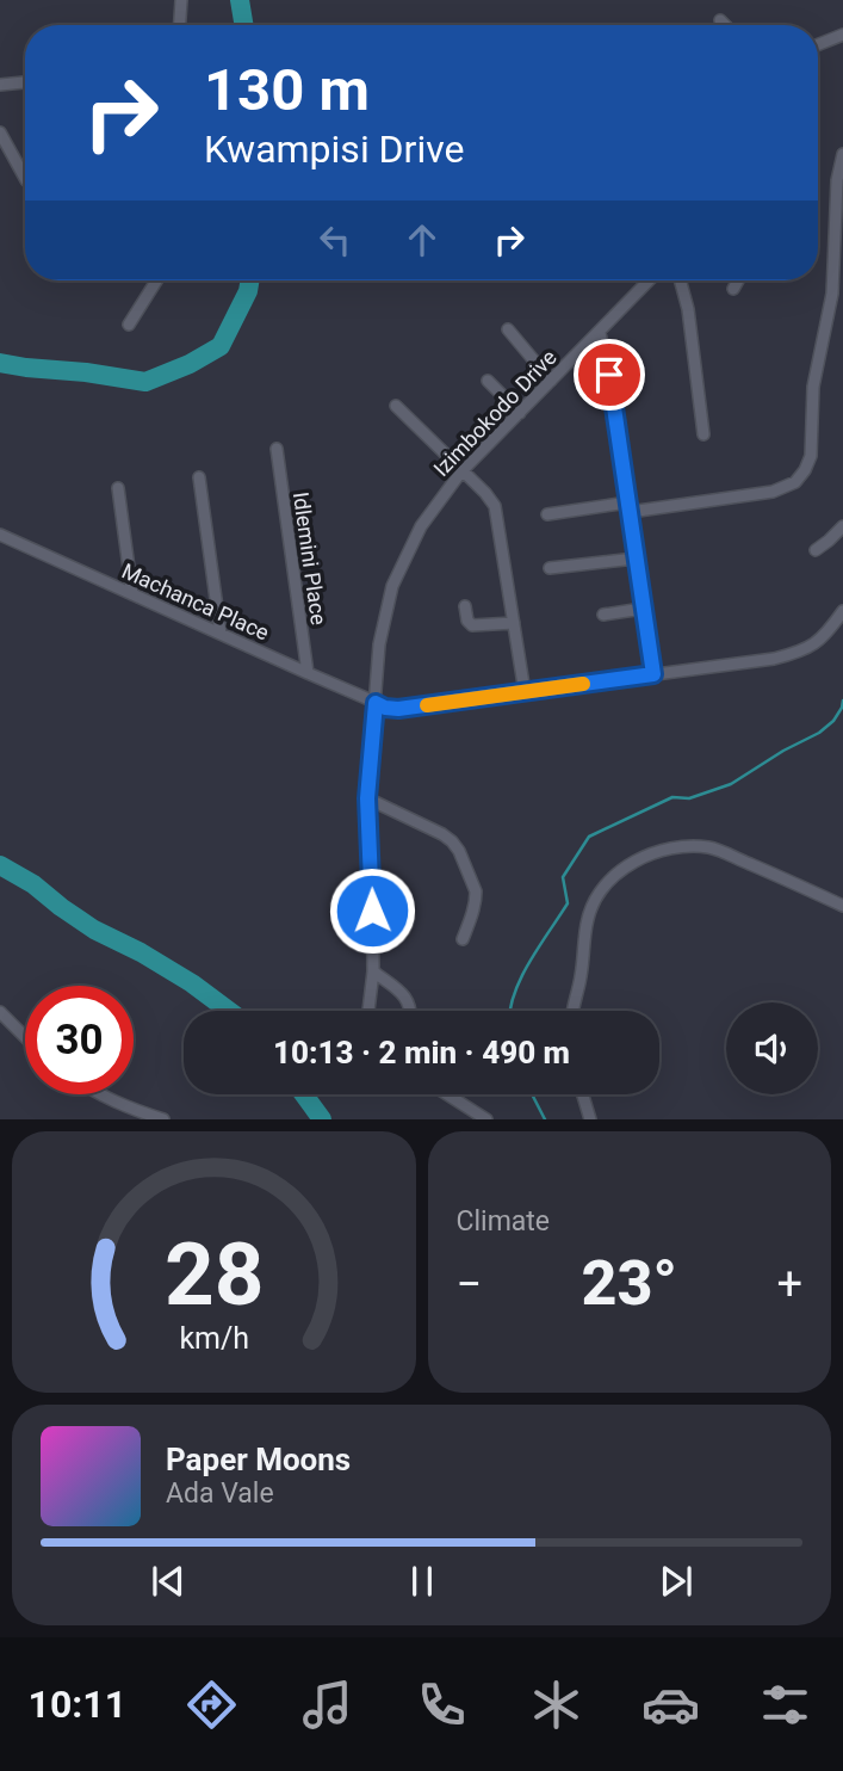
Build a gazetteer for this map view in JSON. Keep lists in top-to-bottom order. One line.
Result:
{"streets":{"street":["Izimbokodo Drive","Idlemini Place","Machanca Place"]},"crossings":[["Izimbokodo Drive","Machanca Place"],["Idlemini Place","Machanca Place"]],"page":{"turn":["130 m","Kwampisi Drive"],"limit":"30","trip":"10:13 · 2 min · 490 m","tile":"Climate","heat":["−","23°","+"],"song":["Paper Moons","Ada Vale"],"tabs":"10:11","gauge":["28","km/h"]}}
